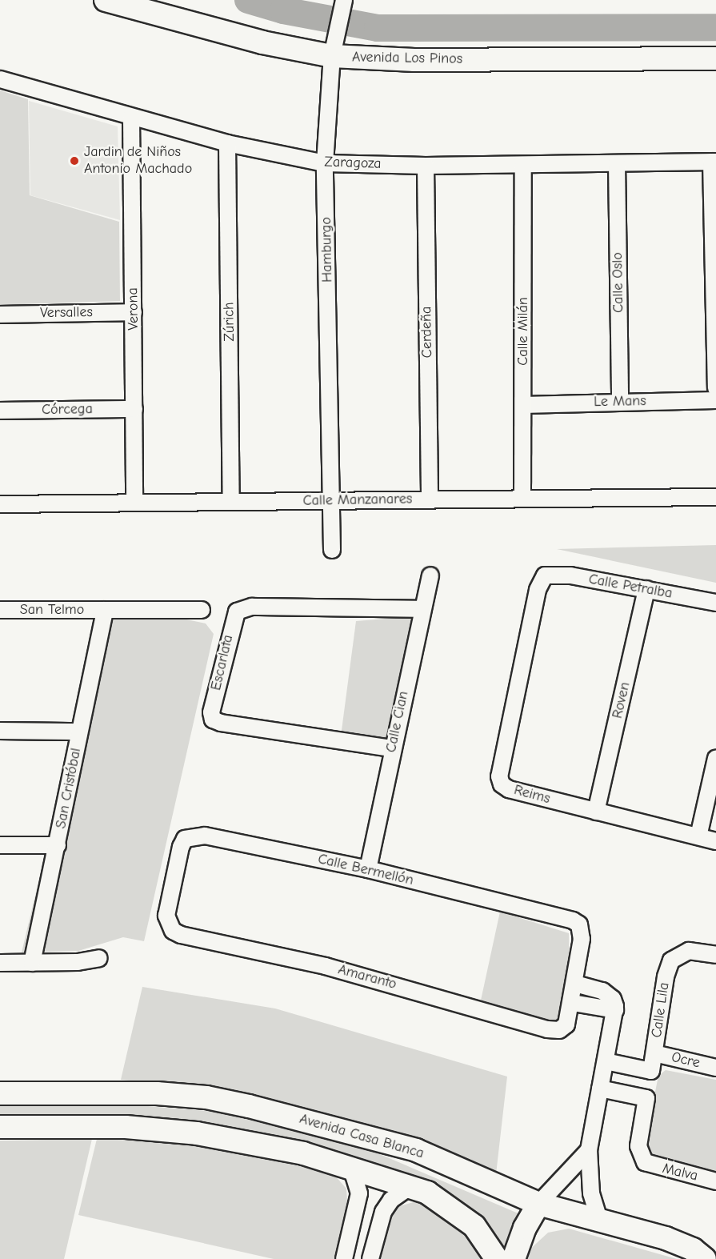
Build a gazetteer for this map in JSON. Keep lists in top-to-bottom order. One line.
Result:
{"streets":{"street":["Avenida Los Pinos","Zaragoza","Hamburgo","Calle Oslo","Verona","Versalles","Zúrich","Calle Milán","Cerdeña","Le Mans","Córcega","Calle Manzanares","Calle Petralba","San Telmo","Escarlata","Roven","Calle Cian","San Cristóbal","Reims","Calle Bermellón","Amaranto","Calle Lila","Ocre","Avenida Casa Blanca","Malva"]},"crossings":[["Avenida Los Pinos","Hamburgo"],["Zaragoza","Hamburgo"],["Zaragoza","Calle Oslo"],["Zaragoza","Verona"],["Zaragoza","Zúrich"],["Zaragoza","Calle Milán"],["Zaragoza","Cerdeña"],["Hamburgo","Calle Manzanares"],["Calle Oslo","Le Mans"],["Verona","Versalles"],["Verona","Córcega"],["Verona","Calle Manzanares"],["Zúrich","Calle Manzanares"],["Calle Milán","Le Mans"],["Calle Milán","Calle Manzanares"],["Cerdeña","Calle Manzanares"],["Calle Petralba","Roven"],["Calle Petralba","Reims"],["San Telmo","San Cristóbal"],["Escarlata","Calle Cian"],["Roven","Reims"],["Calle Cian","Calle Bermellón"],["Calle Bermellón","Amaranto"],["Calle Lila","Ocre"]],"places":["Jardin de Niños Antonio Machado"]}
